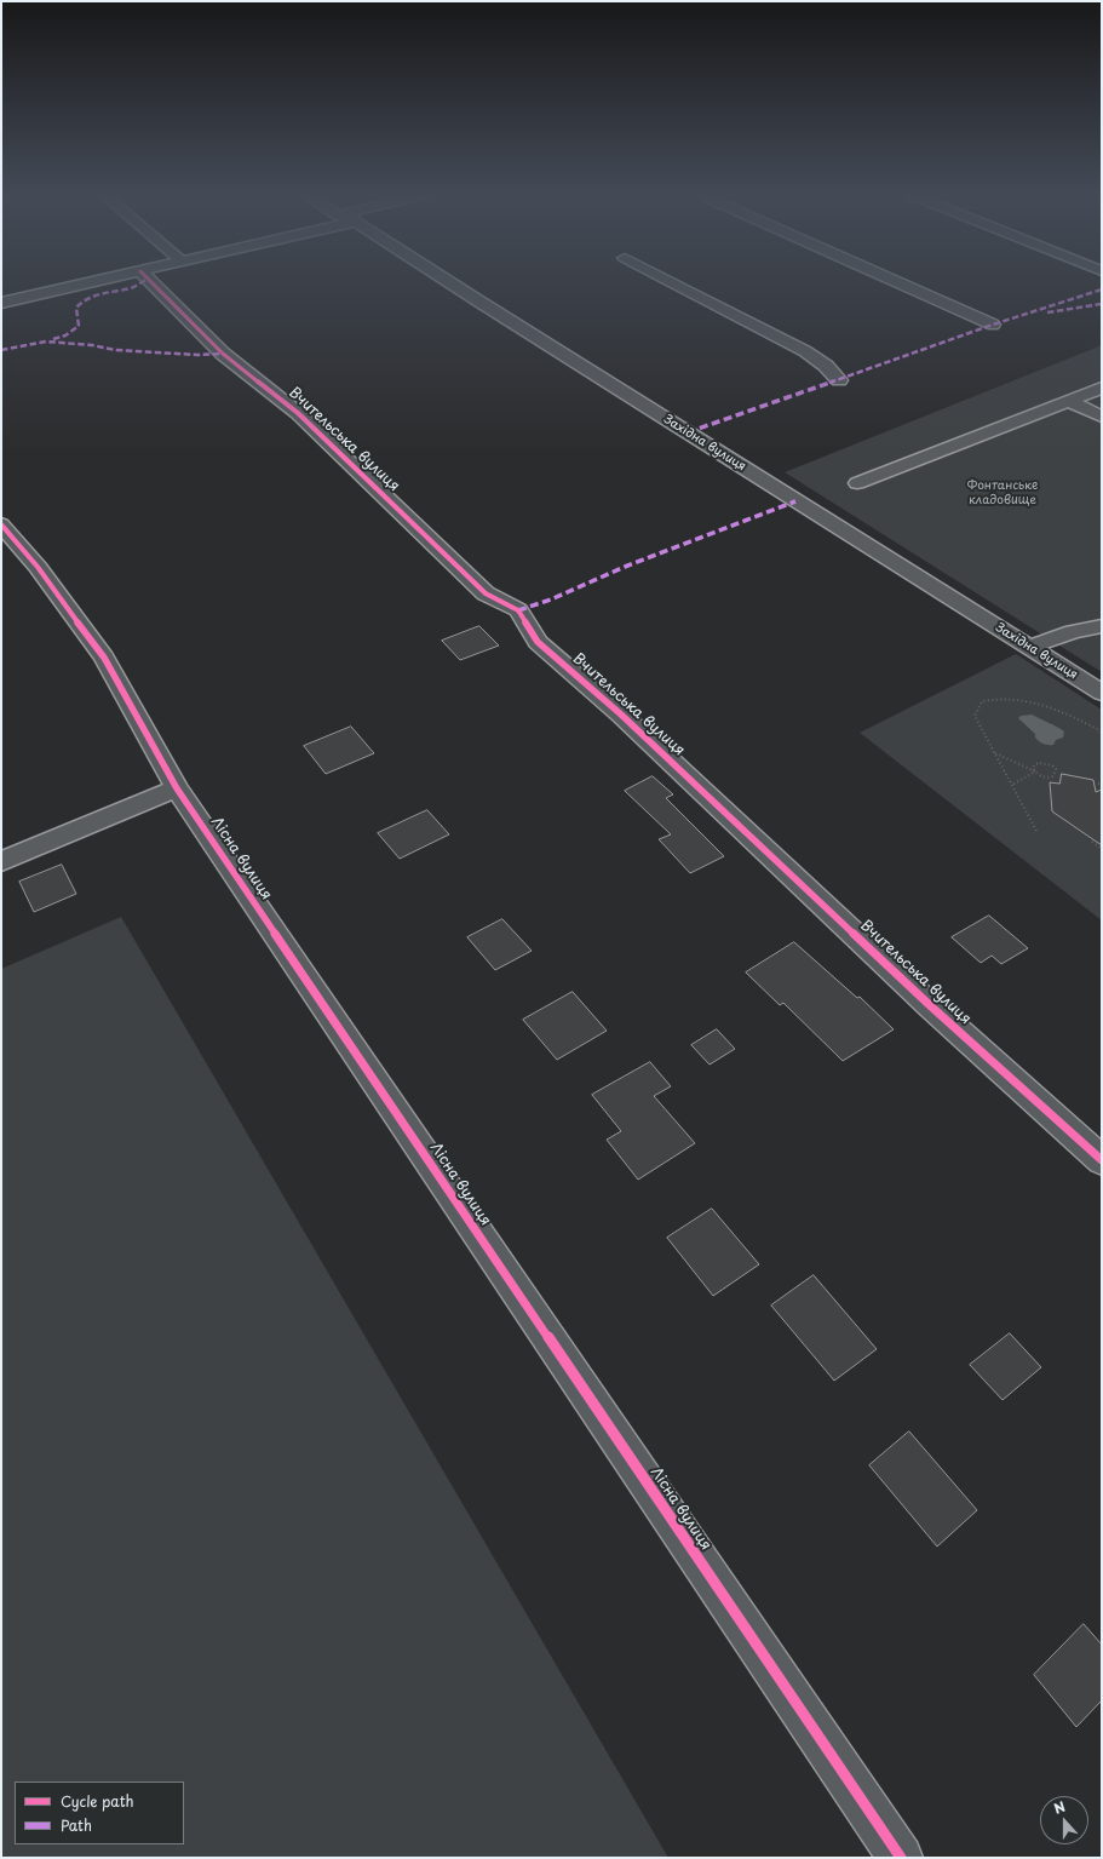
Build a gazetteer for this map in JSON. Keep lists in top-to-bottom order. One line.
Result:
{"streets":{"street":["Вчительська вулиця","Західна вулиця","Лісна вулиця"]},"parks":["Фонтанське кладовище"],"legend":["Cycle path","Path"],"north":"top"}
